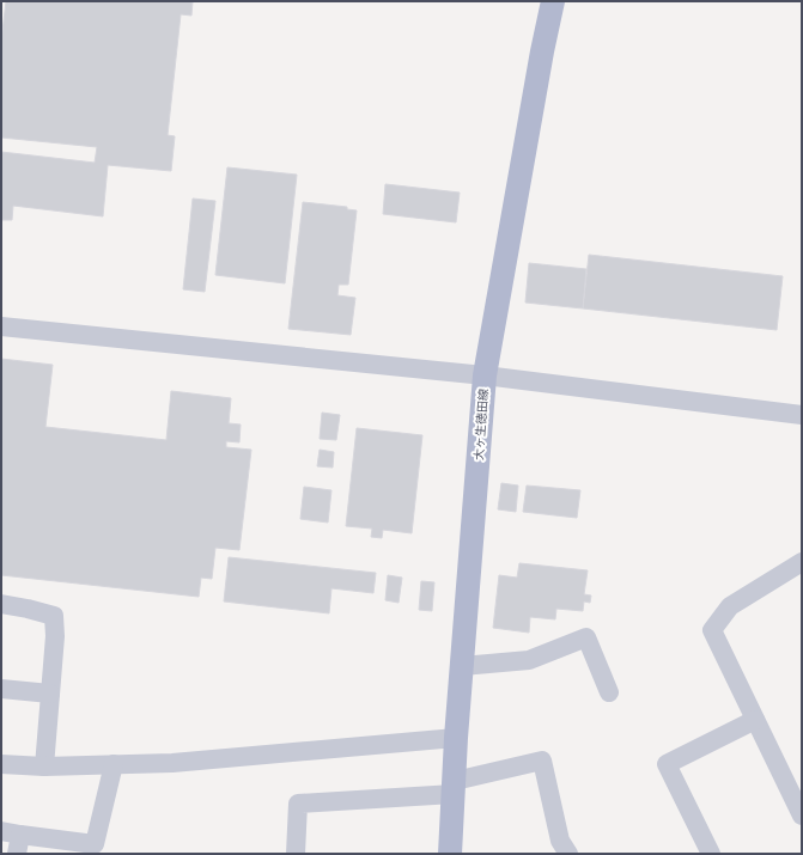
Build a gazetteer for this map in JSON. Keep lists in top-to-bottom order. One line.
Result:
{"streets":{"main road":["大ヶ生徳田線"]}}
